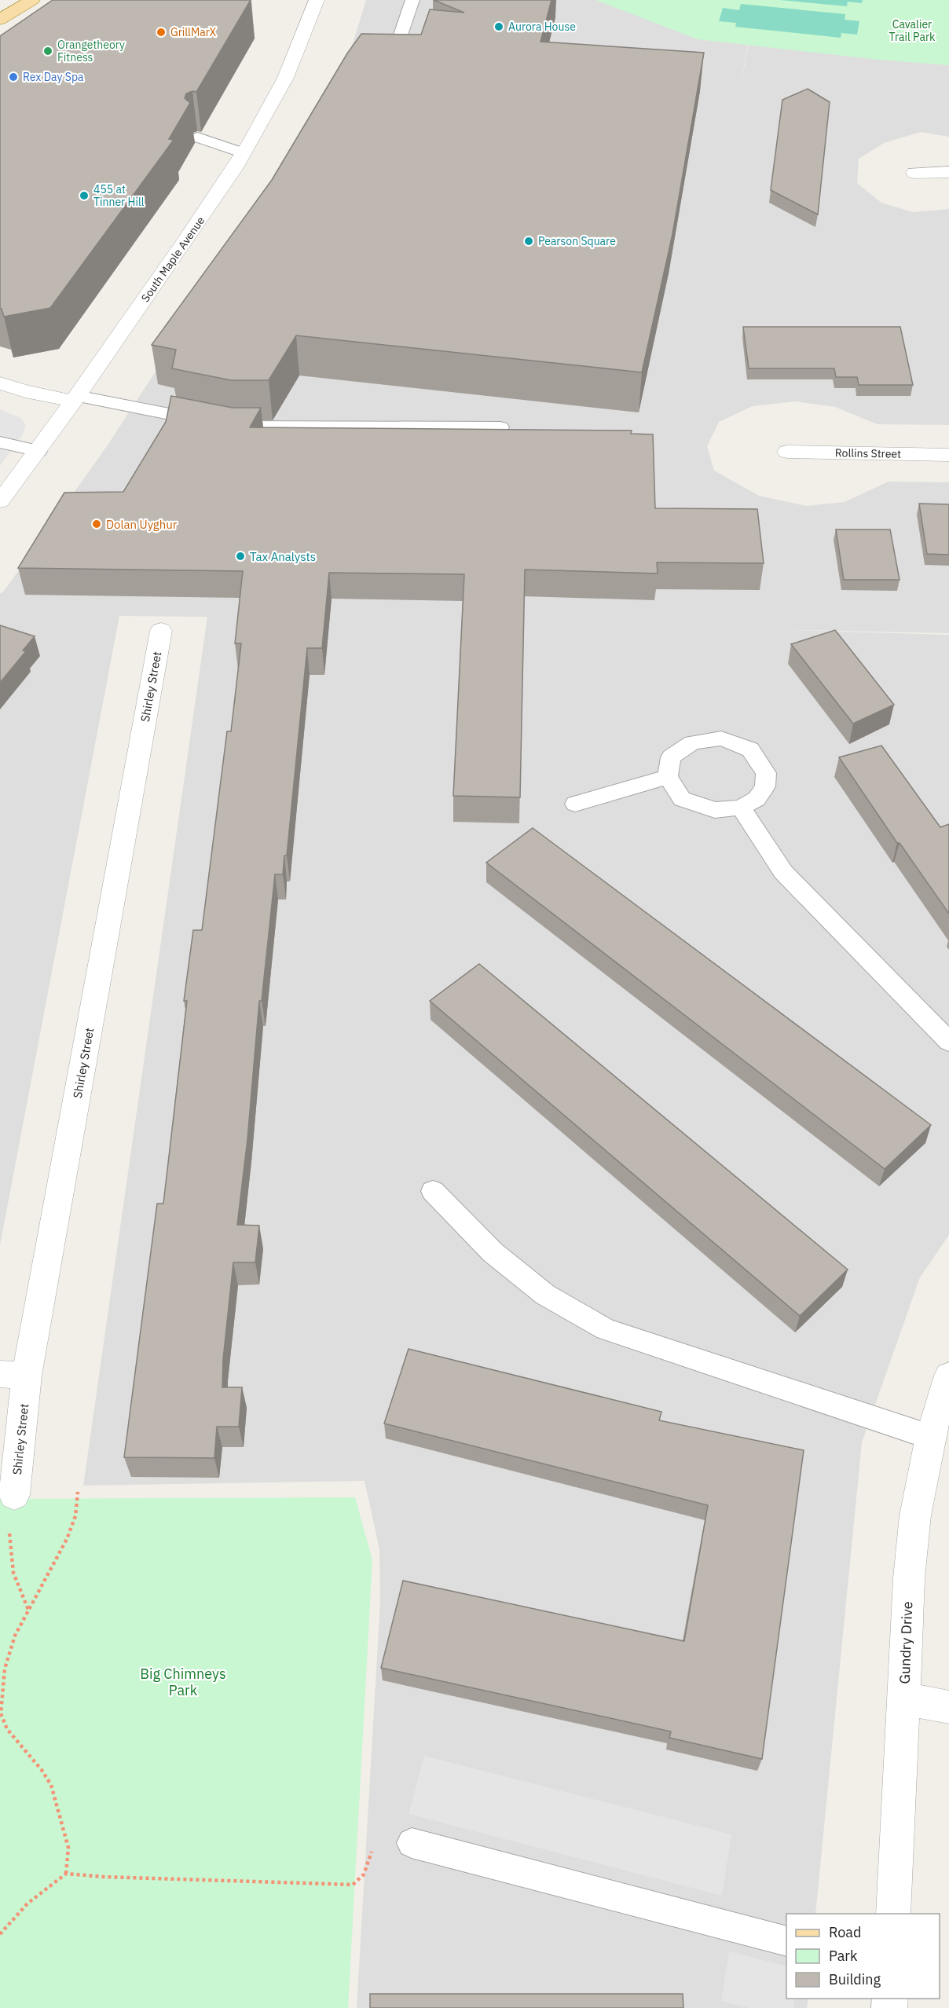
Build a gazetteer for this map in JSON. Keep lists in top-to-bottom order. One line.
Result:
{"streets":{"street":["South Maple Avenue","Rollins Street","Shirley Street","Gundry Drive"]},"parks":["Cavalier Trail Park","Big Chimneys Park"],"places":["Aurora House","GrillMarX","Orangetheory Fitness","Rex Day Spa","455 at Tinner Hill","Pearson Square","Dolan Uyghur","Tax Analysts"],"legend":["Road","Park","Building"]}
